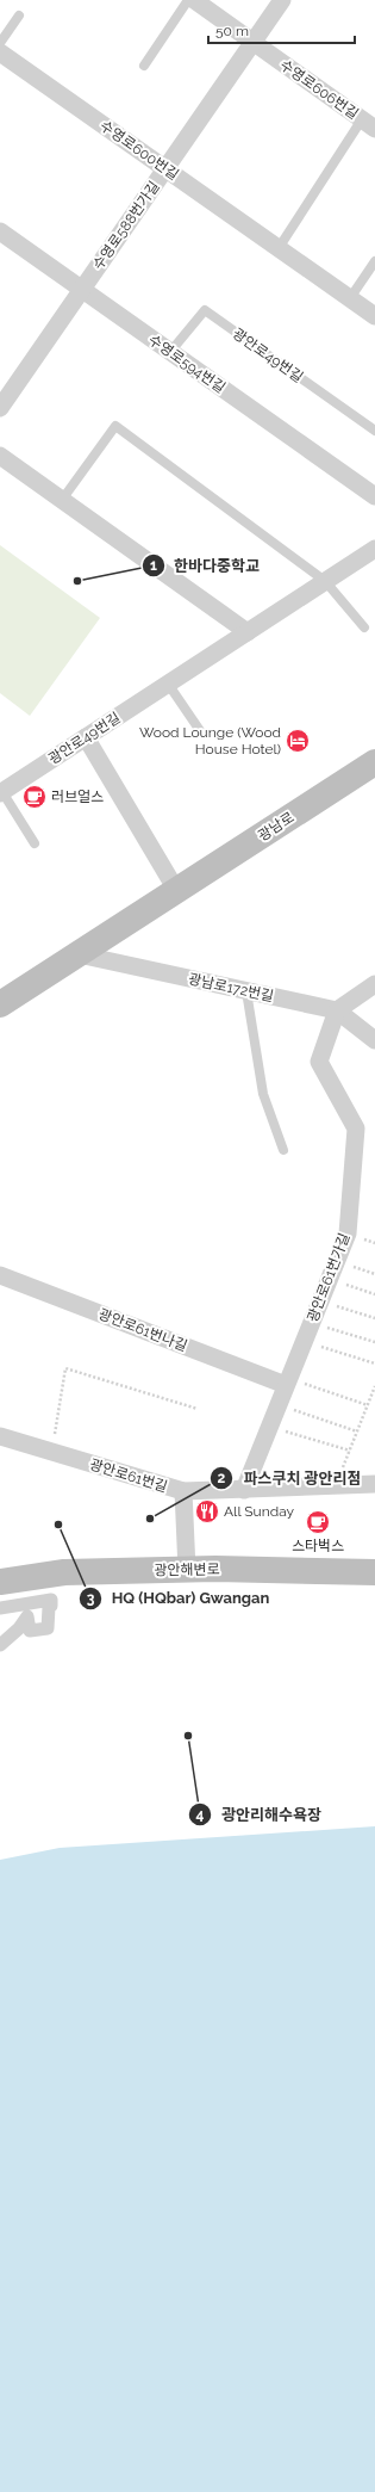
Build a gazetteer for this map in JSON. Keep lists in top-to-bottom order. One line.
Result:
{"streets":{"main road":["광남로","광안해변로"],"street":["수영로606번길","수영로600번길","수영로588번가길","광안로49번길","수영로594번길","광남로172번길","광안로61번가길","광안로61번나길","광안로61번길"]},"crossings":[["수영로606번길","수영로588번가길"],["수영로600번길","수영로588번가길"],["수영로588번가길","수영로594번길"],["광안로49번길","수영로594번길"],["광남로","광남로172번길"],["광남로172번길","광안로61번가길"],["광안로61번가길","광안로61번나길"],["광안로61번가길","광안로61번길"]],"places":{"other":["한바다중학교","파스쿠치 광안리점","HQ (HQbar) Gwangan","광안리해수욕장"],"hotel":["Wood Lounge (Wood House Hotel)"],"cafe":["러브얼스","스타벅스"],"restaurant":["All Sunday"]},"scale_bar":"50 m"}
